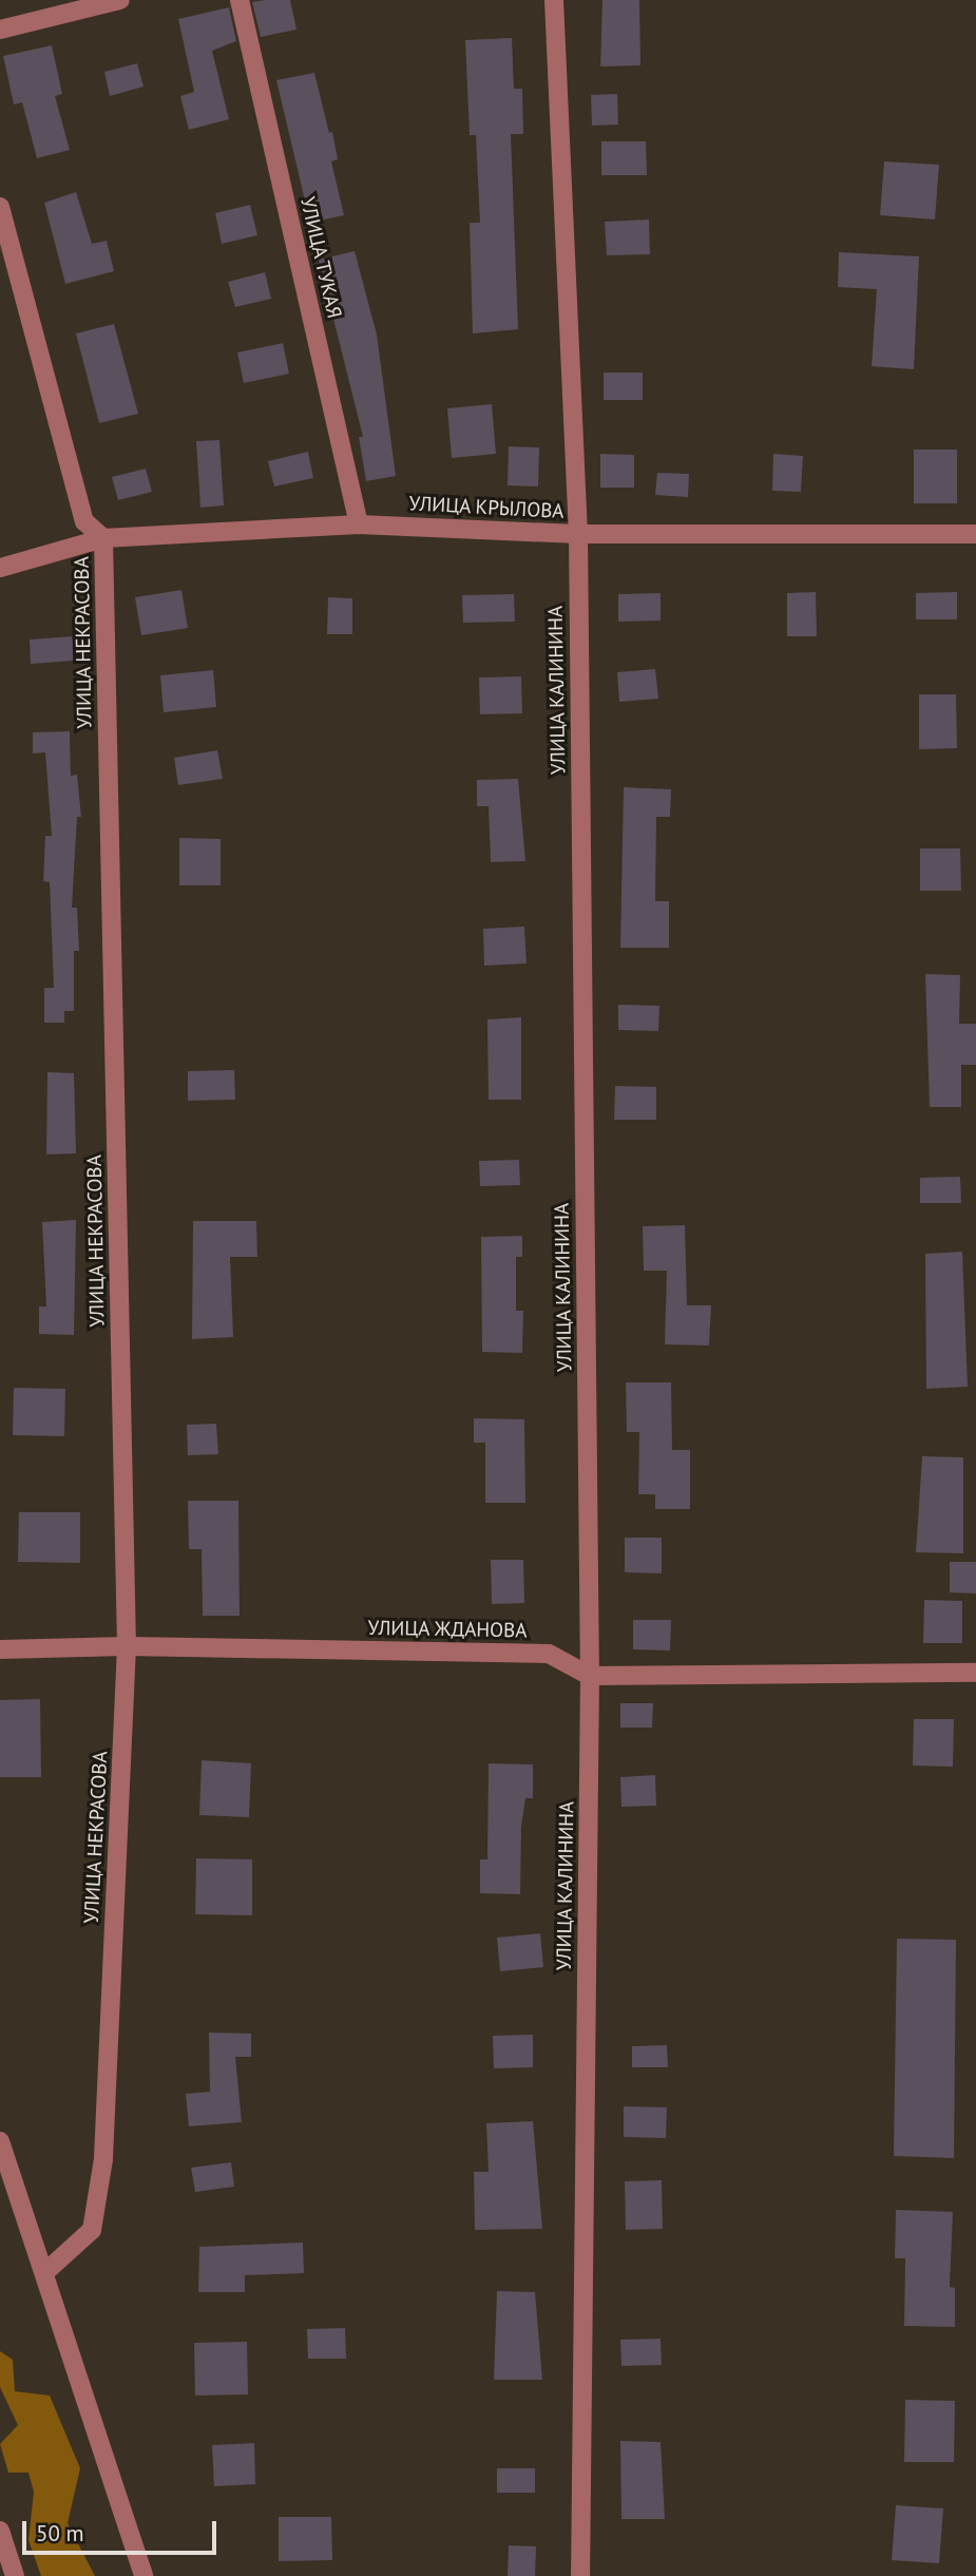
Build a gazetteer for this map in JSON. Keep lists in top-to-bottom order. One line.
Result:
{"streets":{"street":["УЛИЦА ТУКАЯ","УЛИЦА КРЫЛОВА","УЛИЦА НЕКРАСОВА","УЛИЦА КАЛИНИНА","УЛИЦА ЖДАНОВА"]},"crossings":[["УЛИЦА ТУКАЯ","УЛИЦА КРЫЛОВА"],["УЛИЦА КРЫЛОВА","УЛИЦА НЕКРАСОВА"],["УЛИЦА КРЫЛОВА","УЛИЦА КАЛИНИНА"],["УЛИЦА НЕКРАСОВА","УЛИЦА ЖДАНОВА"],["УЛИЦА КАЛИНИНА","УЛИЦА ЖДАНОВА"]],"scale_bar":"50 m"}
